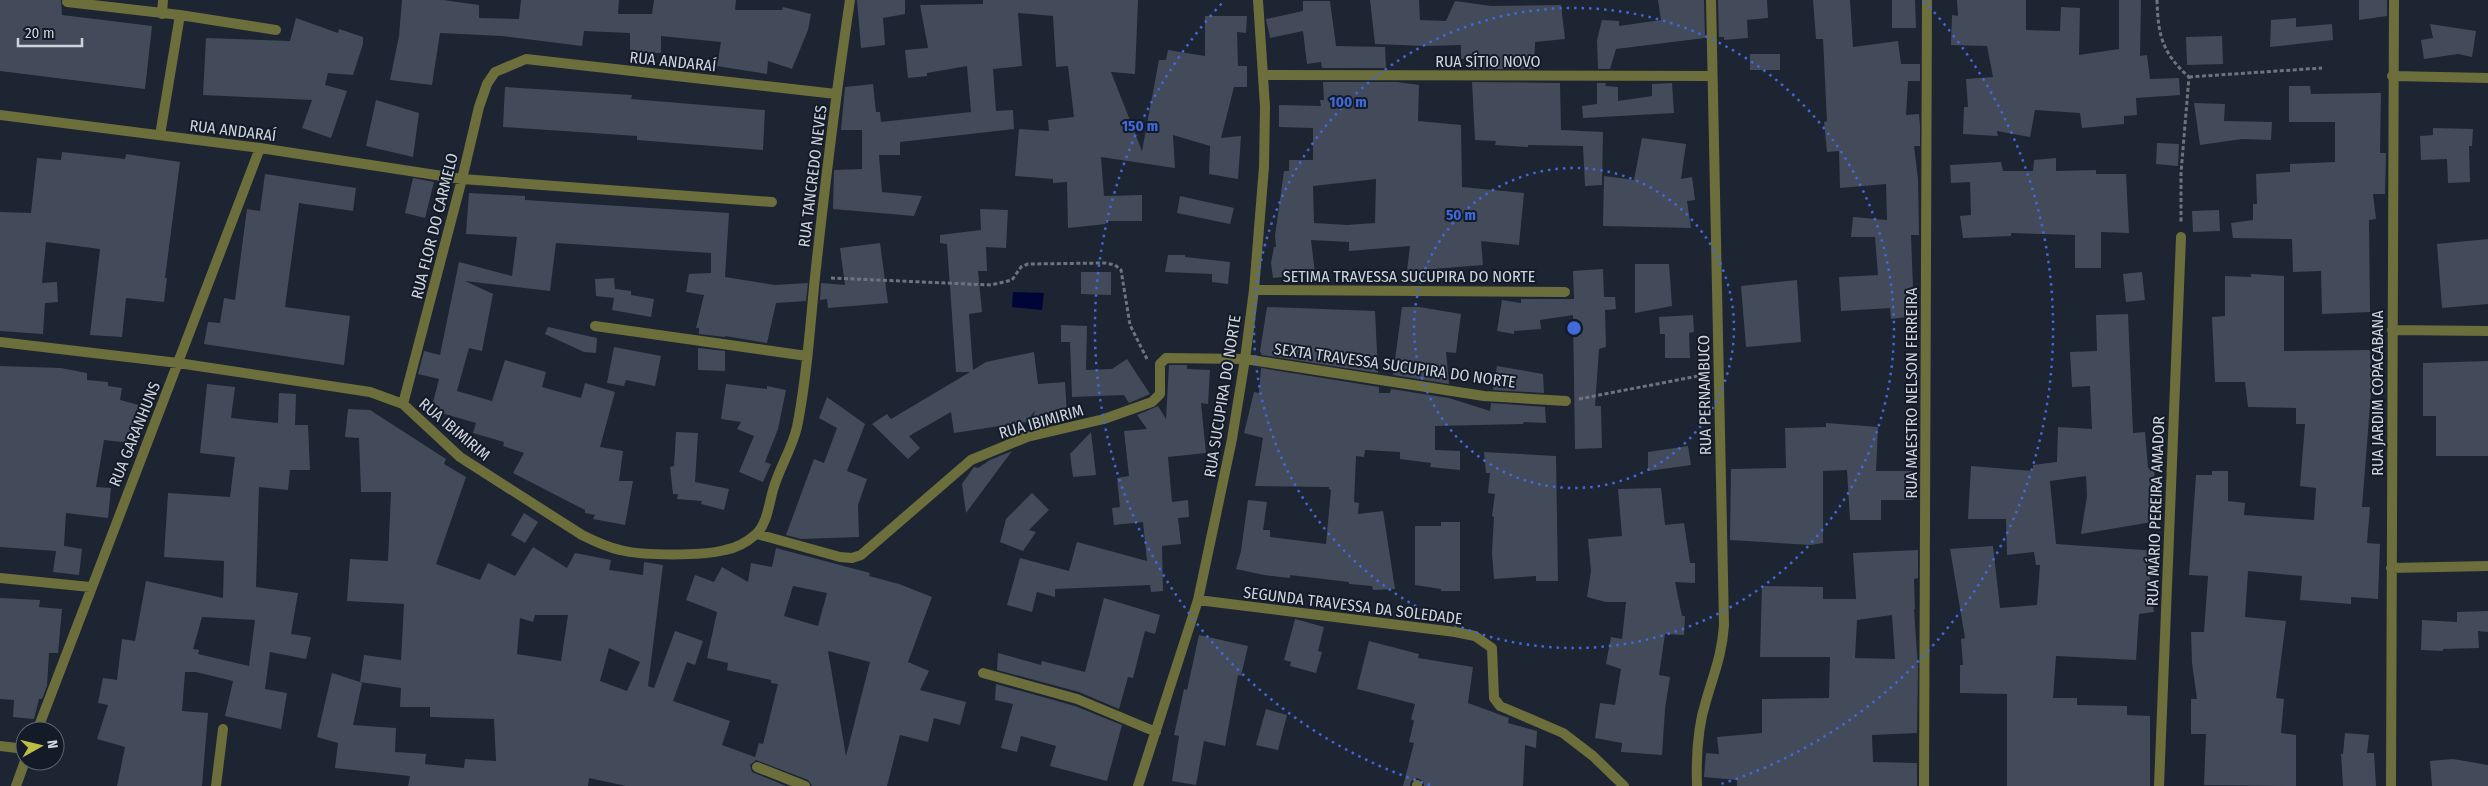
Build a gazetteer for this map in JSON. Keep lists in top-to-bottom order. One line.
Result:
{"streets":{"street":["RUA ANDARAÍ","RUA SÍTIO NOVO","RUA TANCREDO NEVES","RUA FLOR DO CARMELO","SETIMA TRAVESSA SUCUPIRA DO NORTE","SEXTA TRAVESSA SUCUPIRA DO NORTE","RUA MAESTRO NELSON FERREIRA","RUA JARDIM COPACABANA","RUA PERNAMBUCO","RUA SUCUPIRA DO NORTE","RUA IBIMIRIM","RUA GARANHUNS","RUA MÁRIO PEREIRA AMADOR","SEGUNDA TRAVESSA DA SOLEDADE"]},"crossings":[["RUA ANDARAÍ","RUA TANCREDO NEVES"],["RUA ANDARAÍ","RUA FLOR DO CARMELO"],["RUA ANDARAÍ","RUA GARANHUNS"],["RUA SÍTIO NOVO","RUA PERNAMBUCO"],["RUA SÍTIO NOVO","RUA SUCUPIRA DO NORTE"],["RUA TANCREDO NEVES","RUA IBIMIRIM"],["RUA FLOR DO CARMELO","RUA IBIMIRIM"],["SETIMA TRAVESSA SUCUPIRA DO NORTE","RUA SUCUPIRA DO NORTE"],["SEXTA TRAVESSA SUCUPIRA DO NORTE","RUA SUCUPIRA DO NORTE"],["RUA SUCUPIRA DO NORTE","SEGUNDA TRAVESSA DA SOLEDADE"],["RUA IBIMIRIM","RUA GARANHUNS"]],"scale_bar":"20 m","north":"right","rings":["100 m","150 m","50 m"]}
